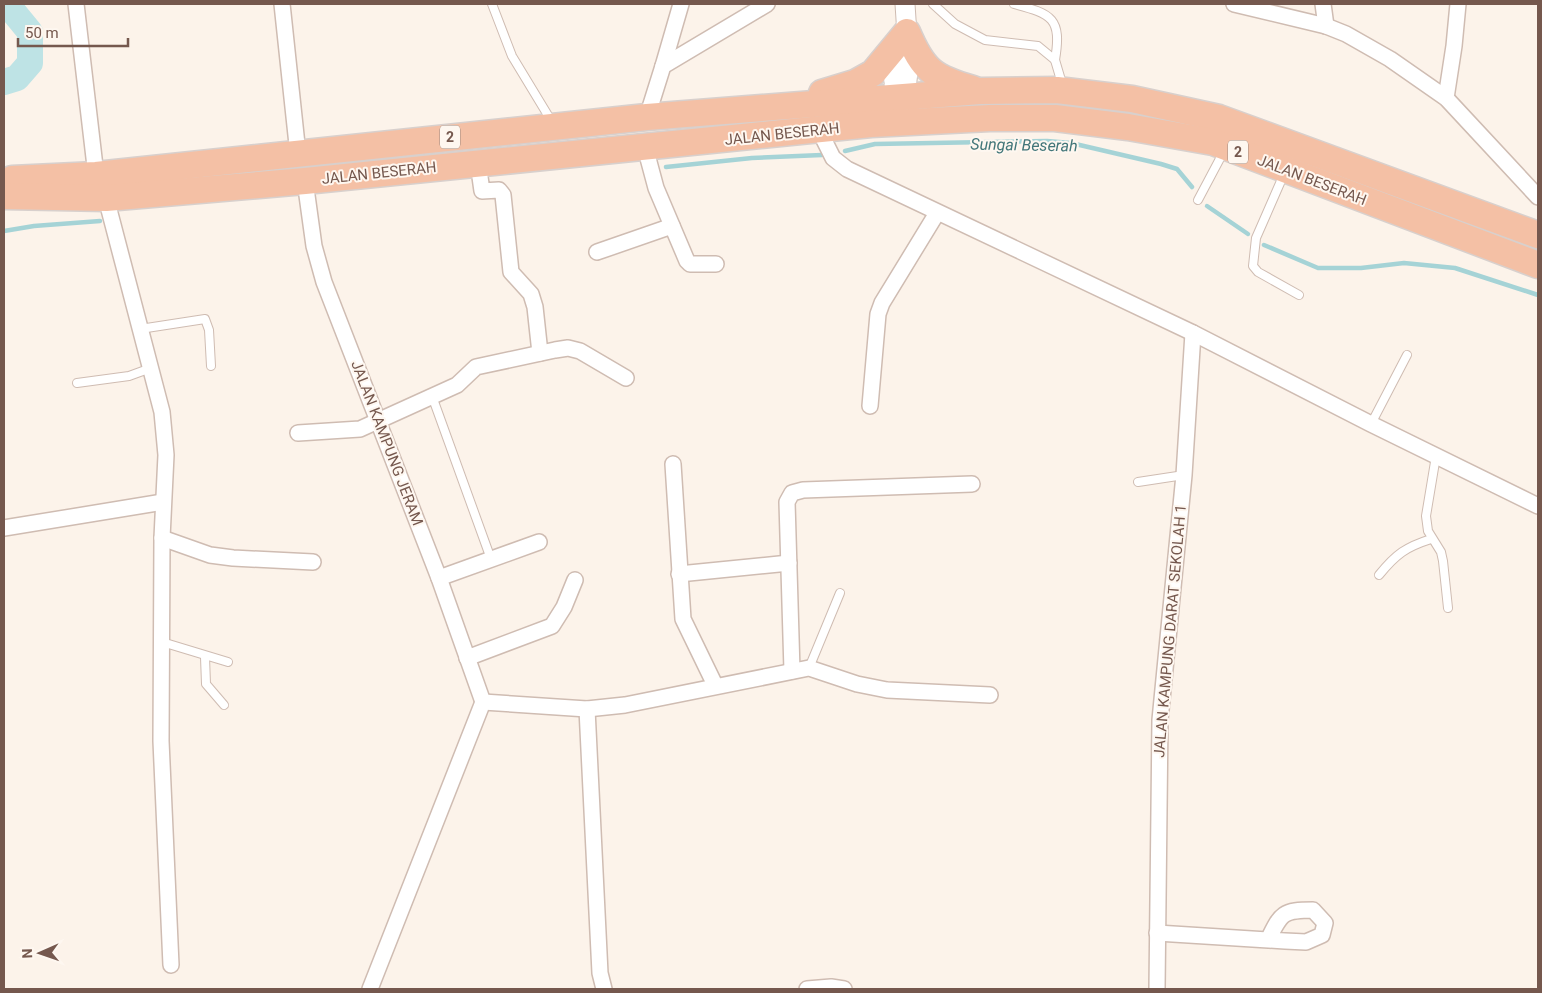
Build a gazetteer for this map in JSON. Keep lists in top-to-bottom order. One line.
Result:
{"streets":{"highway":["JALAN BESERAH","2"],"street":["JALAN KAMPUNG JERAM","JALAN KAMPUNG DARAT SEKOLAH 1"]},"crossings":[["JALAN BESERAH","JALAN KAMPUNG JERAM"]],"water":["Sungai Beserah"],"scale_bar":"50 m","north":"left"}
